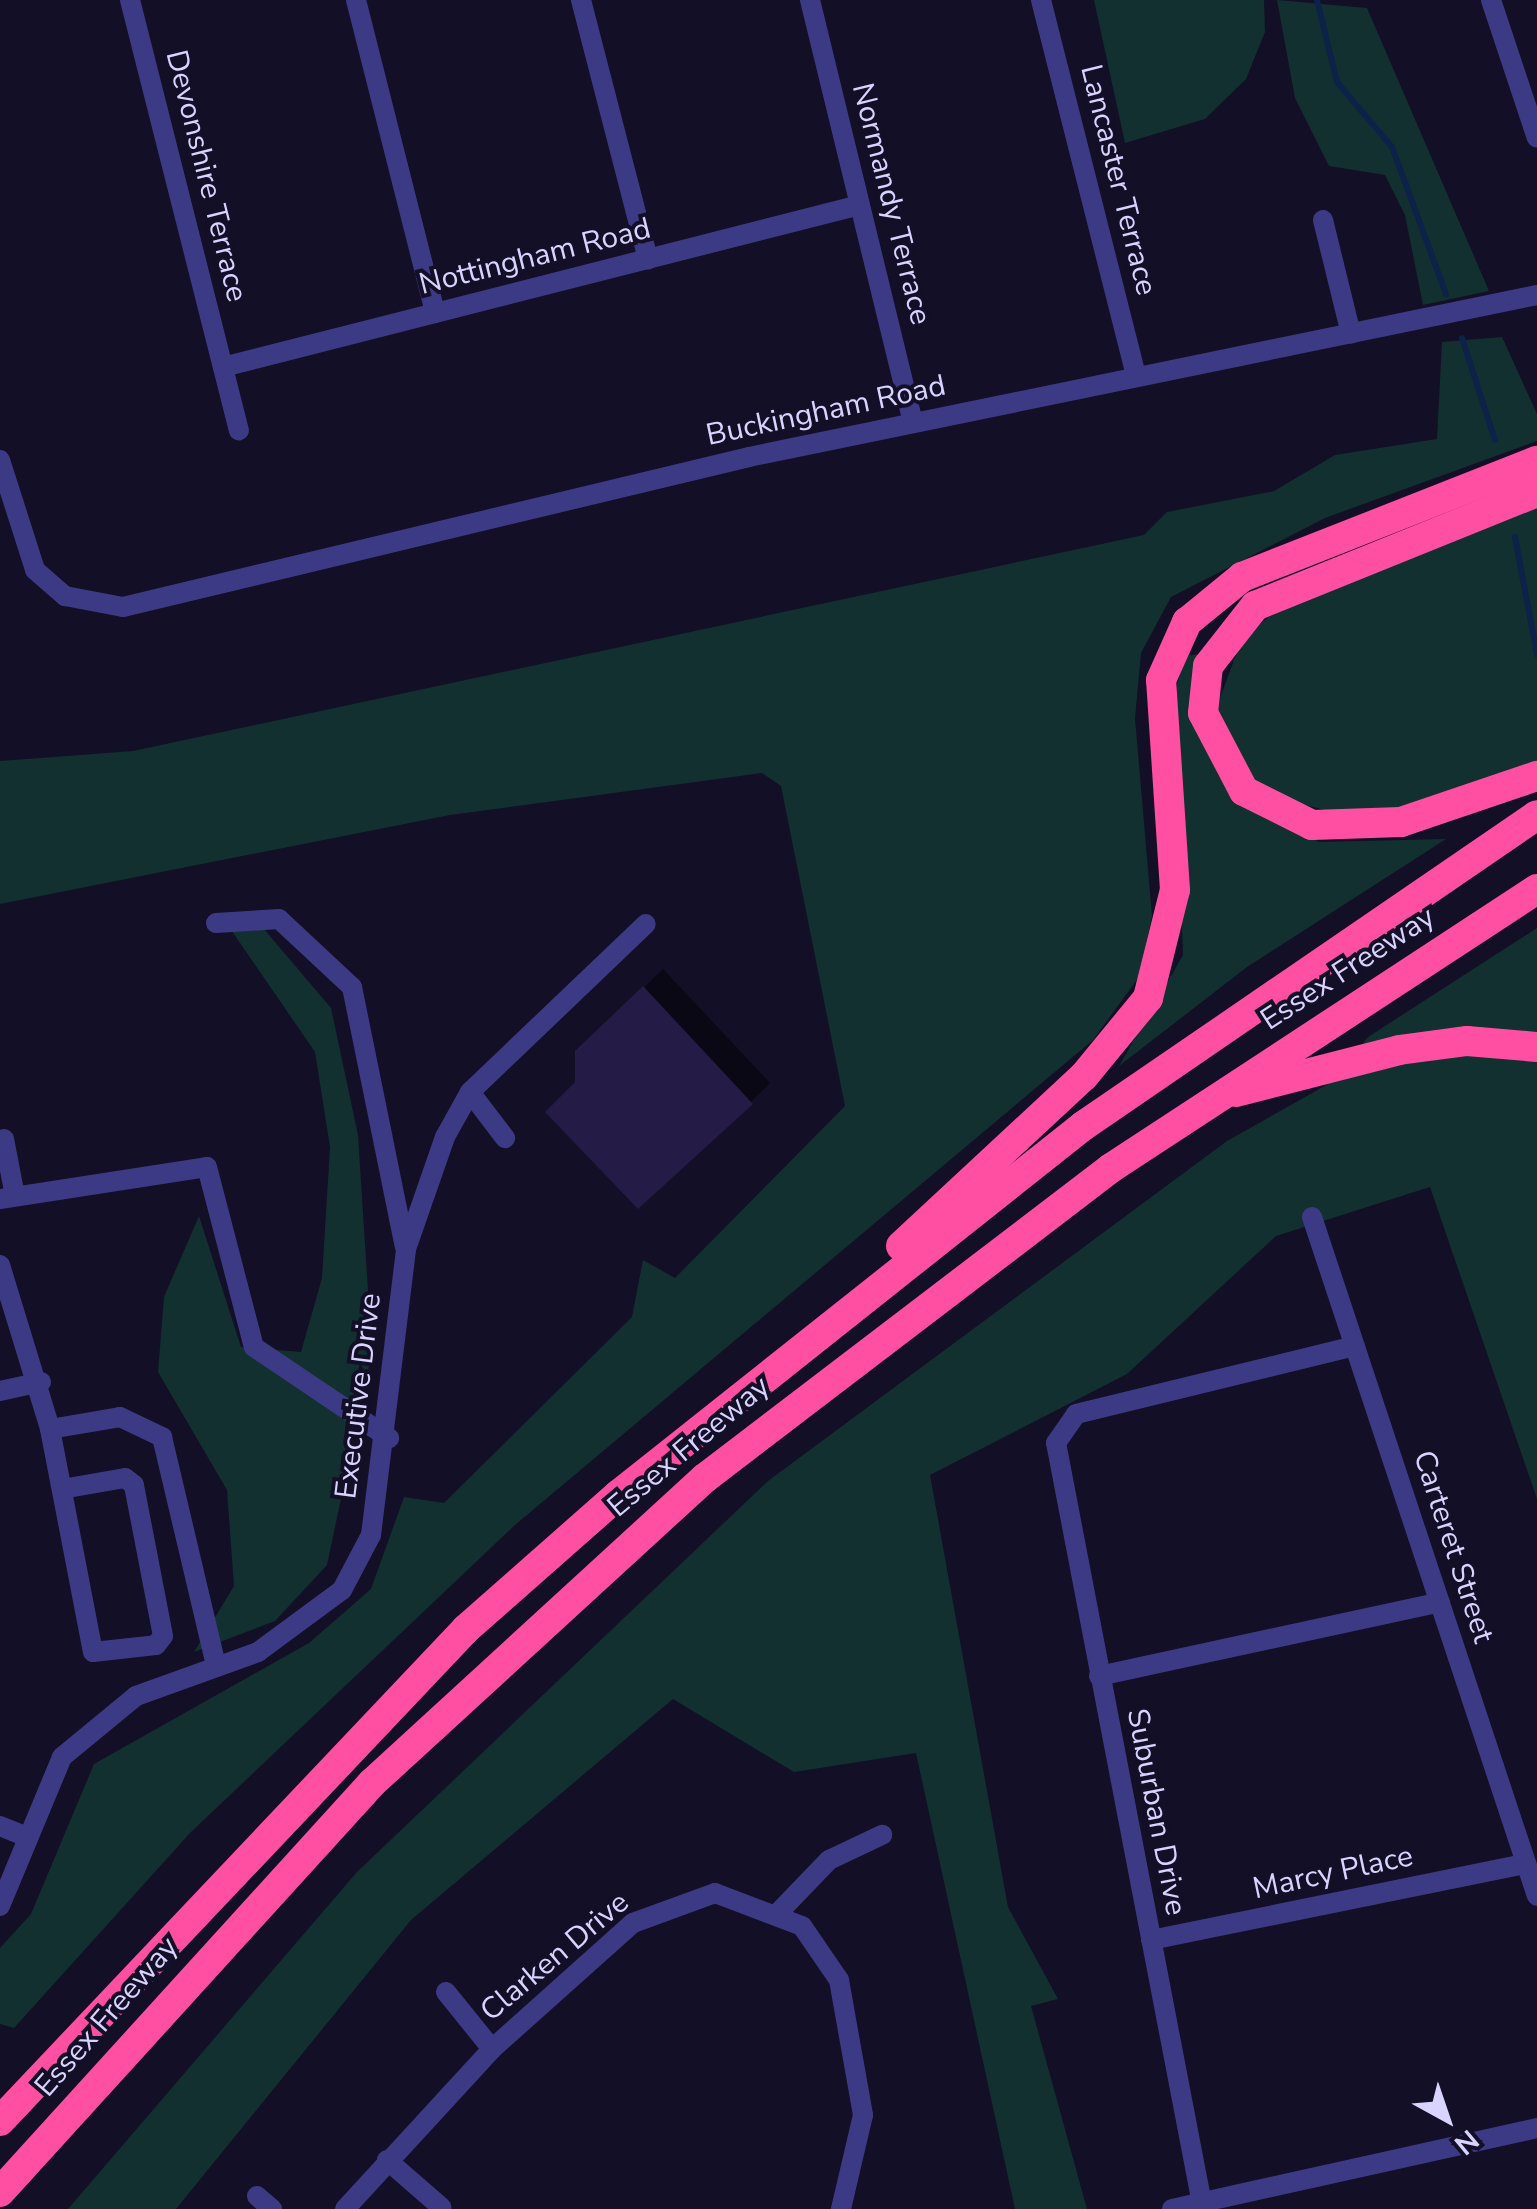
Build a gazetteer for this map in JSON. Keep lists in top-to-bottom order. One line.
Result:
{"streets":{"highway":["Essex Freeway"],"street":["Devonshire Terrace","Lancaster Terrace","Normandy Terrace","Nottingham Road","Buckingham Road","Executive Drive","Carteret Street","Suburban Drive","Marcy Place","Clarken Drive"]},"crossings":[["Devonshire Terrace","Nottingham Road"],["Lancaster Terrace","Buckingham Road"],["Normandy Terrace","Nottingham Road"],["Normandy Terrace","Buckingham Road"],["Carteret Street","Suburban Drive"],["Carteret Street","Marcy Place"],["Suburban Drive","Marcy Place"]],"north":"bottom right"}
